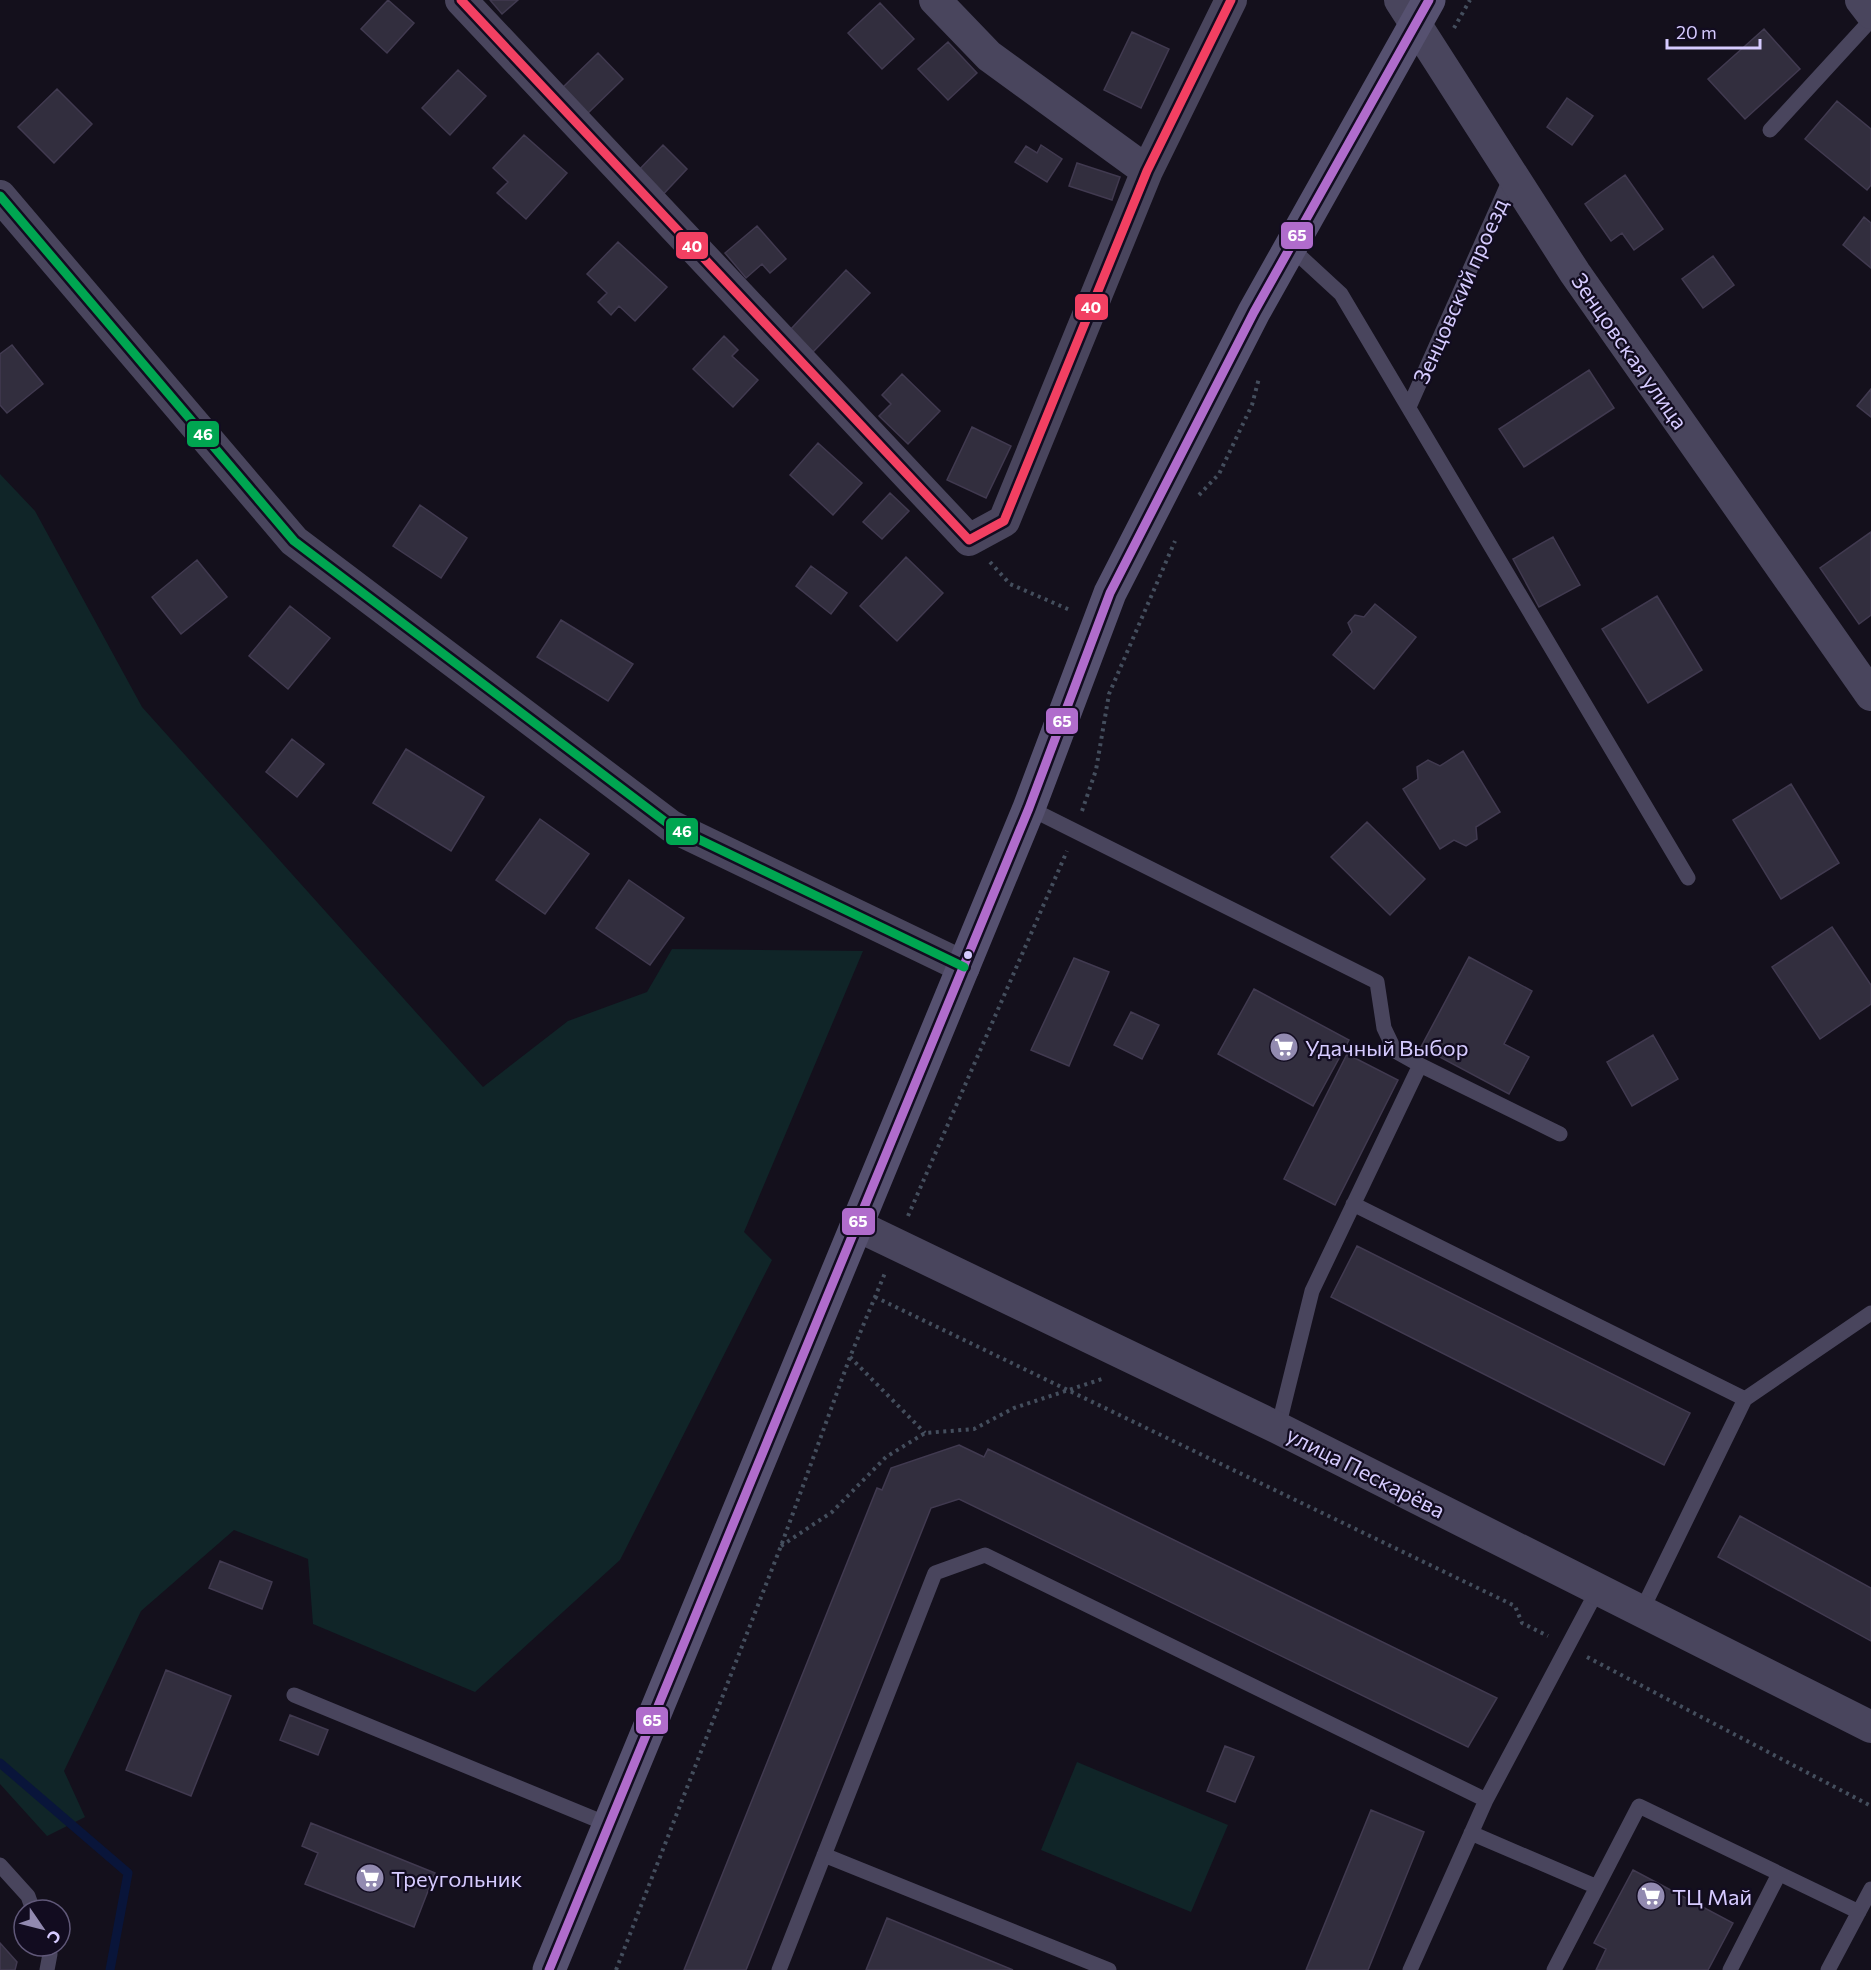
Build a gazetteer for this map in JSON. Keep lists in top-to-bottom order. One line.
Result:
{"streets":{"street":["Зенцовская улица","улица Пескарёва"],"lane":["Зенцовский проезд"]},"crossings":[["Зенцовский проезд","Зенцовская улица"]],"places":{"supermarket":["Удачный Выбор","Треугольник","ТЦ Май"]},"lines":["transit line 65","transit line 40","transit line 46"],"scale_bar":"20 m","north":"bottom right"}
